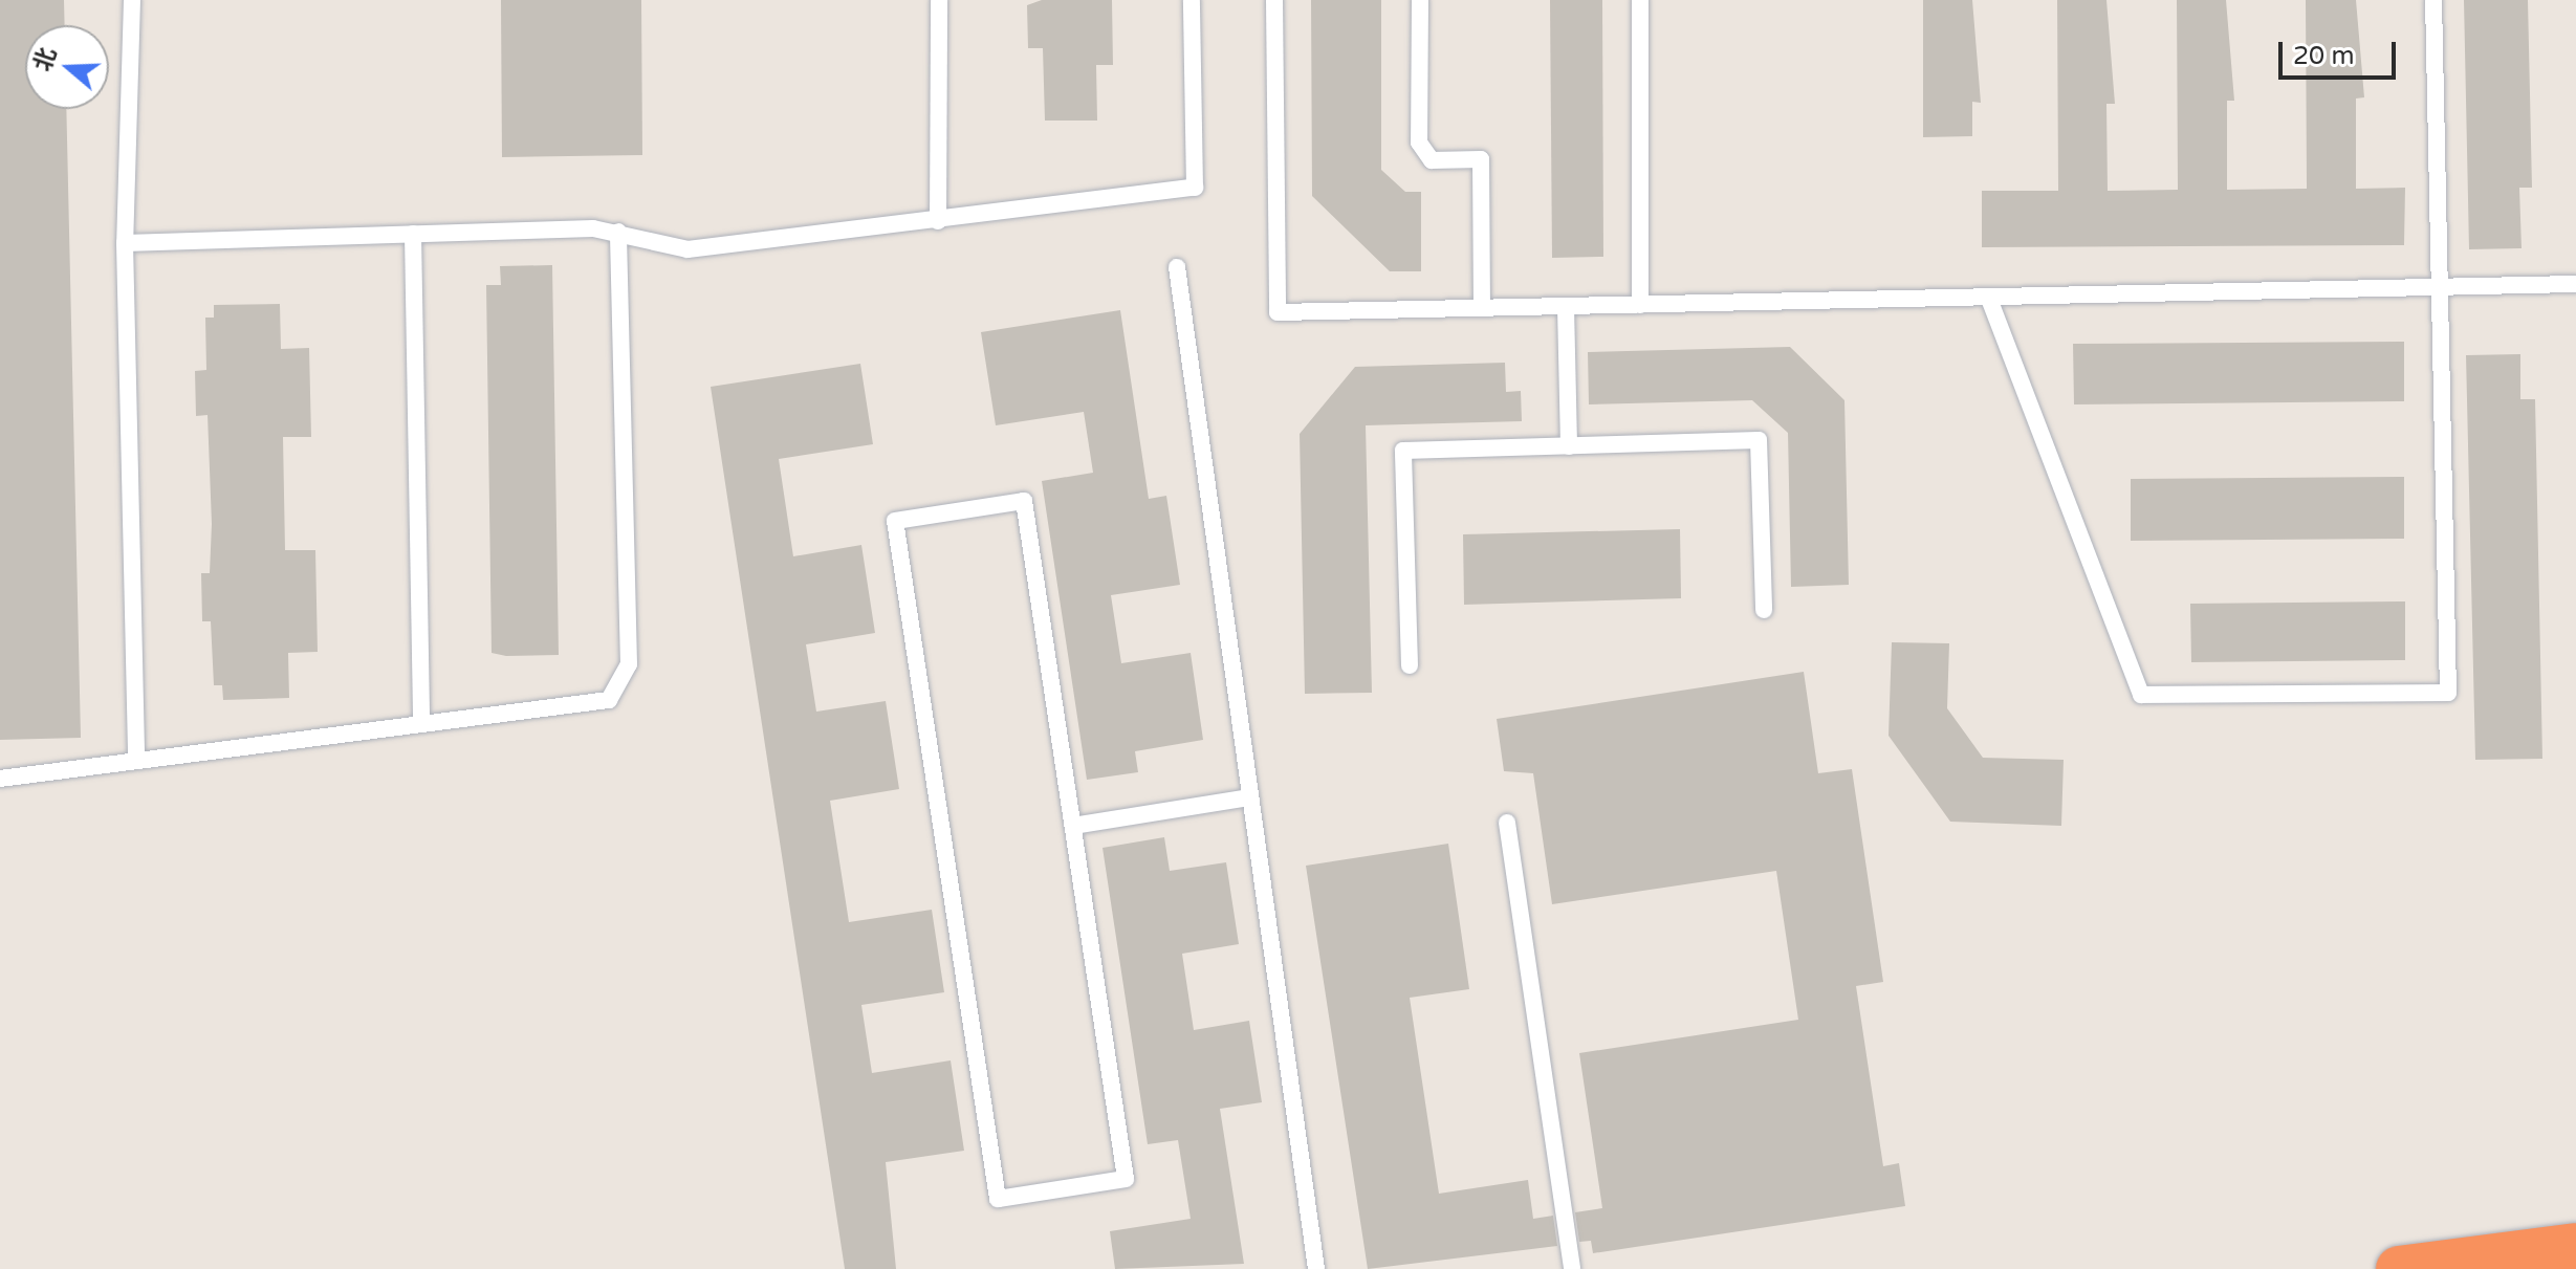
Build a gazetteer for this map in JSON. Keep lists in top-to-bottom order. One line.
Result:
{"scale_bar":"20 m","north":"left"}
